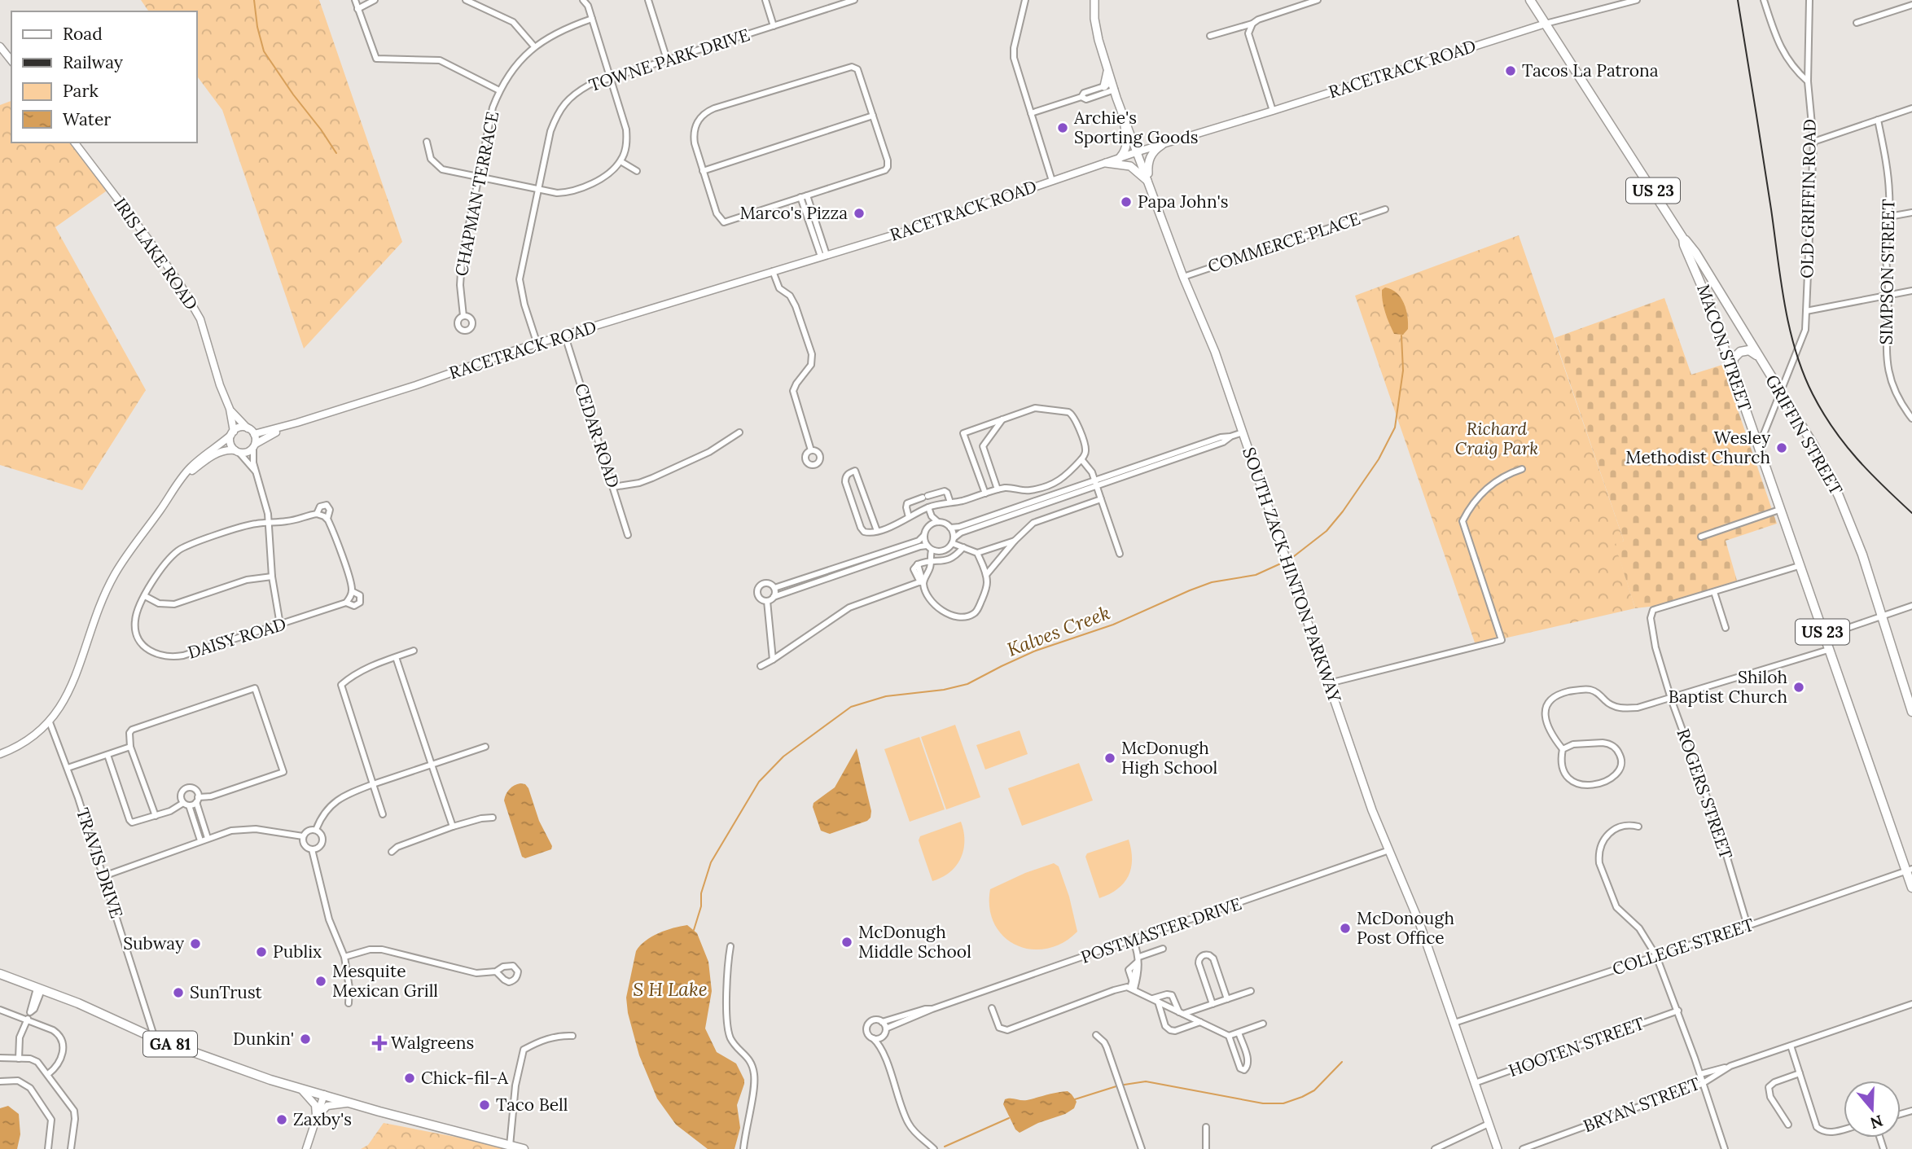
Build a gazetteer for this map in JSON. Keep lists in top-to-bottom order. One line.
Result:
{"streets":{"main road":["US 23","MACON STREET","GRIFFIN STREET","SOUTH ZACK HINTON PARKWAY","GA 81"],"street":["TOWNE PARK DRIVE","RACETRACK ROAD","CHAPMAN TERRACE","OLD GRIFFIN ROAD","COMMERCE PLACE","IRIS LAKE ROAD","SIMPSON STREET","CEDAR ROAD","DAISY ROAD","ROGERS STREET","TRAVIS DRIVE","POSTMASTER DRIVE","COLLEGE STREET","HOOTEN STREET","BRYAN STREET"]},"crossings":[["TOWNE PARK DRIVE","RACETRACK ROAD"],["RACETRACK ROAD","IRIS LAKE ROAD"],["RACETRACK ROAD","MACON STREET"],["RACETRACK ROAD","CEDAR ROAD"],["RACETRACK ROAD","SOUTH ZACK HINTON PARKWAY"],["OLD GRIFFIN ROAD","MACON STREET"],["OLD GRIFFIN ROAD","GRIFFIN STREET"],["COMMERCE PLACE","SOUTH ZACK HINTON PARKWAY"],["MACON STREET","GRIFFIN STREET"],["MACON STREET","ROGERS STREET"],["MACON STREET","COLLEGE STREET"],["SOUTH ZACK HINTON PARKWAY","POSTMASTER DRIVE"],["SOUTH ZACK HINTON PARKWAY","COLLEGE STREET"],["SOUTH ZACK HINTON PARKWAY","HOOTEN STREET"],["ROGERS STREET","COLLEGE STREET"],["TRAVIS DRIVE","GA 81"]],"water":["Kalves Creek","S H Lake"],"parks":["Richard Craig Park"],"places":{"other":["Tacos La Patrona","Archie's Sporting Goods","Papa John's","Marco's Pizza","Wesley Methodist Church","Shiloh Baptist Church","McDonugh High School","McDonough Post Office","McDonugh Middle School","Subway","Publix","Mesquite Mexican Grill","SunTrust","Dunkin'","Chick-fil-A","Taco Bell","Zaxby's"],"health":["Walgreens"]},"legend":["Road","Railway","Park","Water"],"north":"bottom"}
